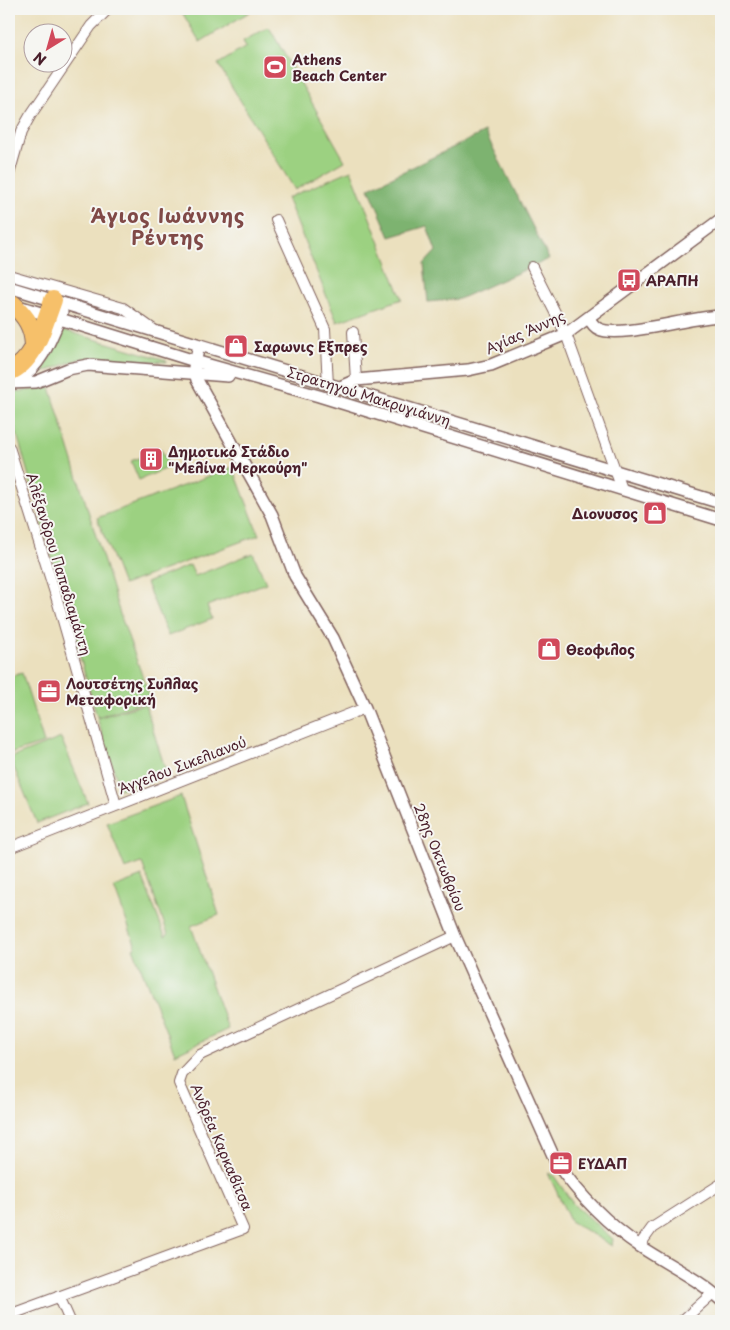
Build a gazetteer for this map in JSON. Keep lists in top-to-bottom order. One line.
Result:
{"streets":{"street":["Αγίας Άννης","Στρατηγού Μακρυγιάννη","Αλέξανδρου Παπαδιαμάντη","Άγγελου Σικελιανού","28ης Οκτωβρίου","Ανδρέα Καρκαβίτσα"]},"crossings":[["Αγίας Άννης","Στρατηγού Μακρυγιάννη"],["Στρατηγού Μακρυγιάννη","28ης Οκτωβρίου"],["Αλέξανδρου Παπαδιαμάντη","Άγγελου Σικελιανού"],["Άγγελου Σικελιανού","28ης Οκτωβρίου"],["28ης Οκτωβρίου","Ανδρέα Καρκαβίτσα"]],"districts":["Άγιος Ιωάννης Ρέντης"],"places":{"sports":["Athens Beach Center"],"bus stop":["ΑΡΑΠΗ"],"shop":["Σαρωνις Εξπρες","Διονυσος","Θεοφιλος"],"building":["Δημοτικό Στάδιο \"Μελίνα Μερκούρη\""],"office":["Λουτσέτης Συλλας Μεταφορική","ΕΥΔΑΠ"]},"north":"bottom left"}
